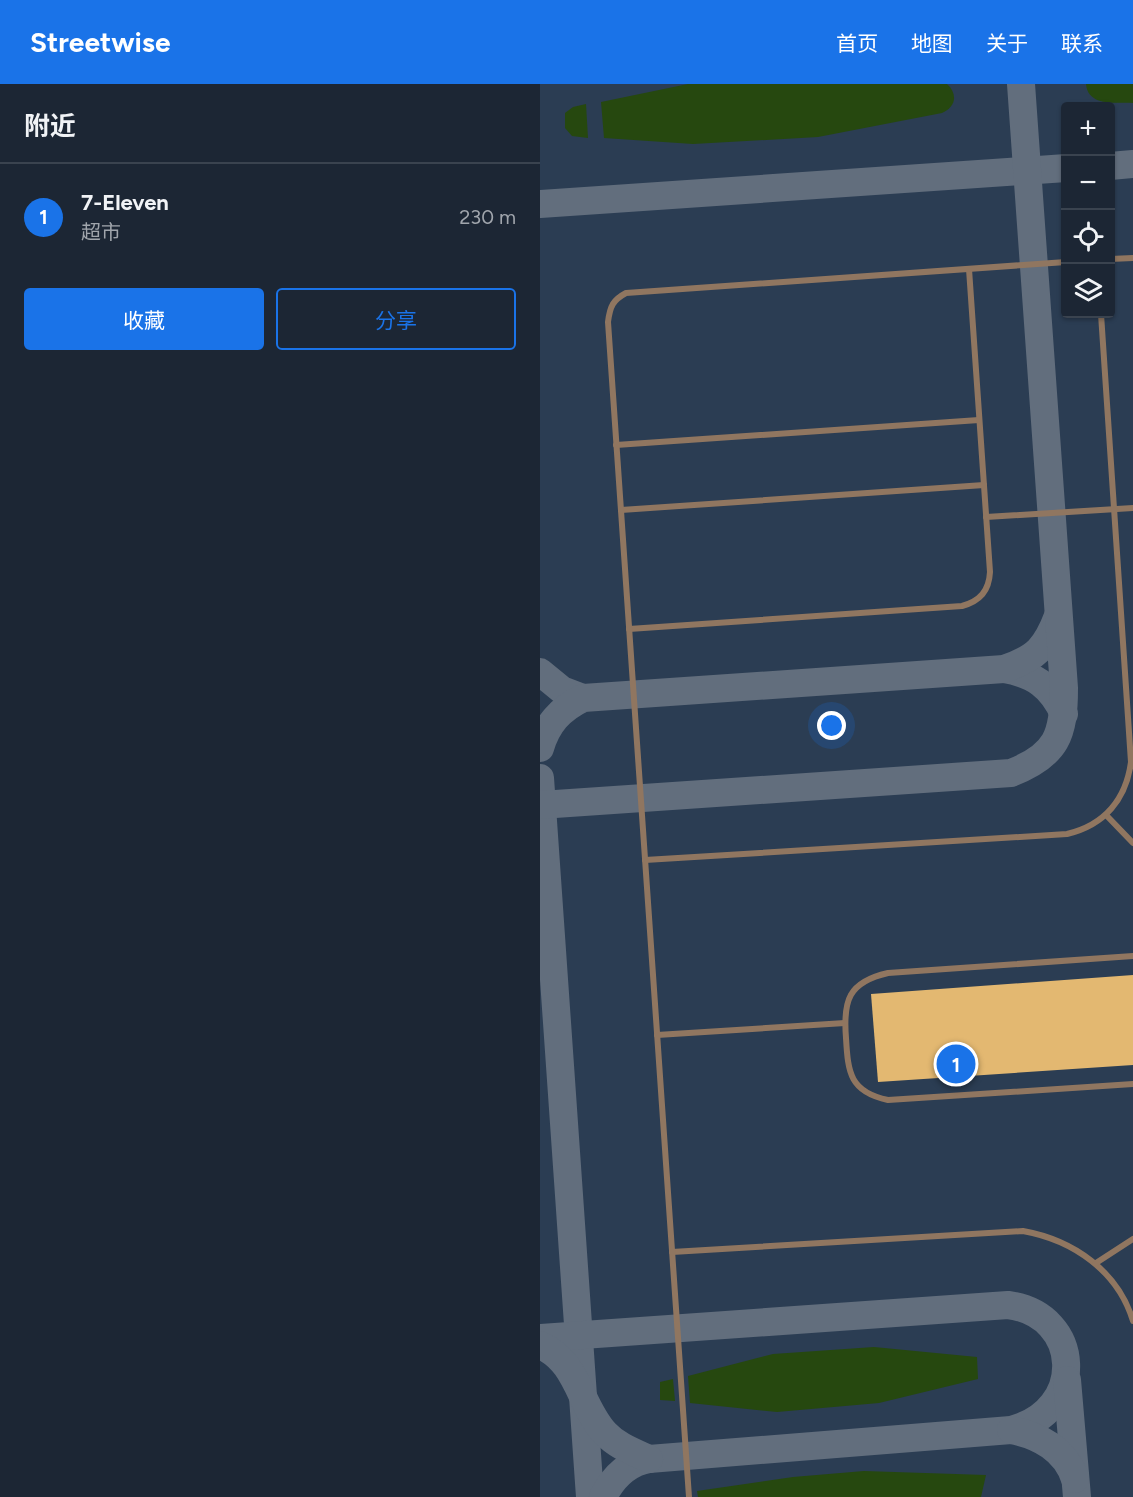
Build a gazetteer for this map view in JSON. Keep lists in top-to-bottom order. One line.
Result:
{"page":{"header":"Streetwise","nav":["首页","地图","关于","联系"],"heading":"附近","map_buttons":["+","−"],"list":[{"mark":"1","name":"7-Eleven","note":"超市","value":"230 m"}],"buttons":["收藏","分享"],"pins":"1"}}
